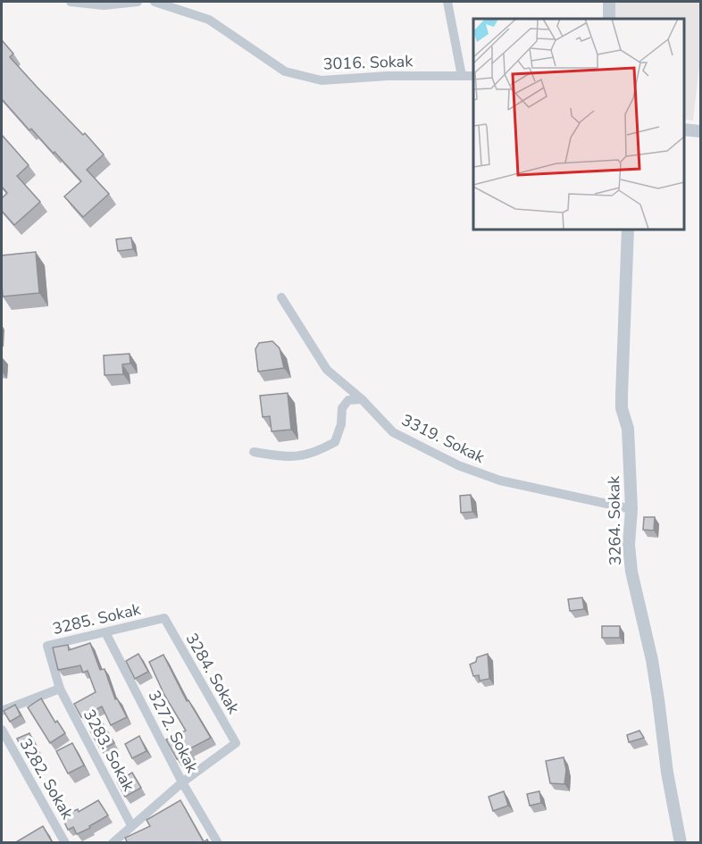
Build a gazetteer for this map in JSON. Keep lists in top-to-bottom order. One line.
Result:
{"streets":{"street":["3016. Sokak","3319. Sokak","3264. Sokak","3285. Sokak","3284. Sokak","3272. Sokak","3283. Sokak","3282. Sokak"]},"crossings":[["3319. Sokak","3264. Sokak"],["3285. Sokak","3284. Sokak"],["3285. Sokak","3272. Sokak"],["3285. Sokak","3283. Sokak"],["3284. Sokak","3272. Sokak"]]}
